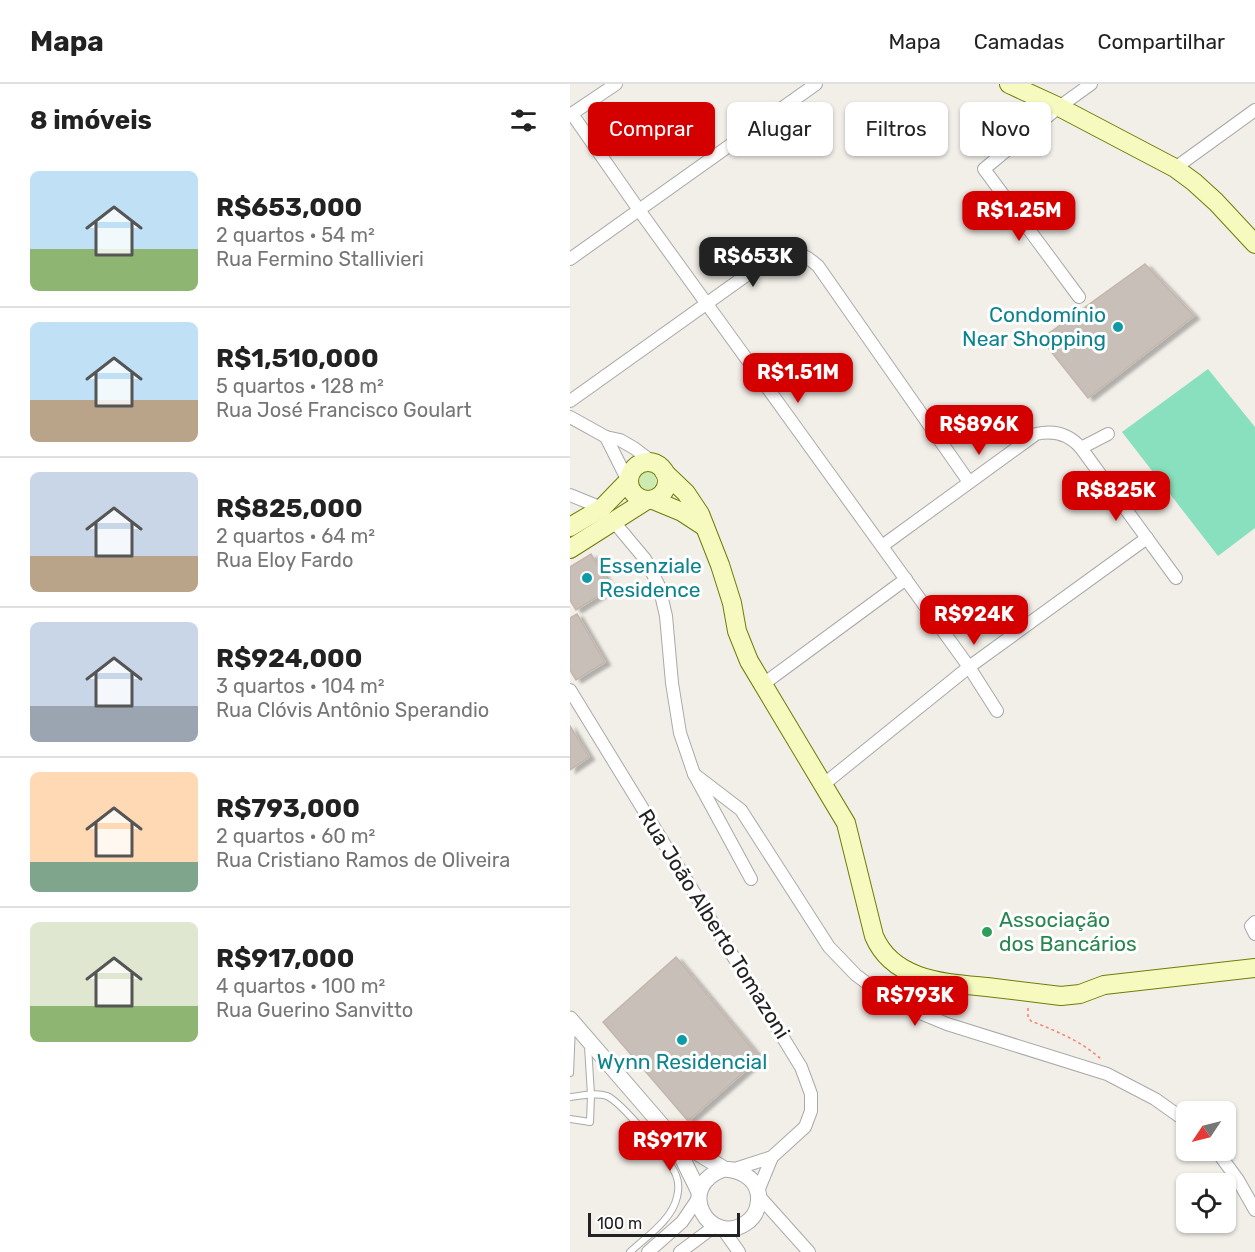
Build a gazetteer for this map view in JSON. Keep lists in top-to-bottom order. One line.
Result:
{"streets":{"street":["Rua João Alberto Tomazoni"]},"places":["Condomínio Near Shopping","Essenziale Residence","Associação dos Bancários","Wynn Residencial"],"scale_bar":"100 m","north":"bottom left","page":{"header":"Mapa","nav":["Mapa","Camadas","Compartilhar"],"heading":"8 imóveis","chip":["Comprar","Alugar","Filtros","Novo"],"list":[{"name":"R$653,000","note":"2 quartos · 54 m² · Rua Fermino Stallivieri"},{"name":"R$1,510,000","note":"5 quartos · 128 m² · Rua José Francisco Goulart"},{"name":"R$825,000","note":"2 quartos · 64 m² · Rua Eloy Fardo"},{"name":"R$924,000","note":"3 quartos · 104 m² · Rua Clóvis Antônio Sperandio"},{"name":"R$793,000","note":"2 quartos · 60 m² · Rua Cristiano Ramos de Oliveira"},{"name":"R$917,000","note":"4 quartos · 100 m² · Rua Guerino Sanvitto"}],"price":["R$1.25M","R$653K","R$1.51M","R$896K","R$825K","R$924K","R$793K","R$917K"],"scale":"100 m"}}
